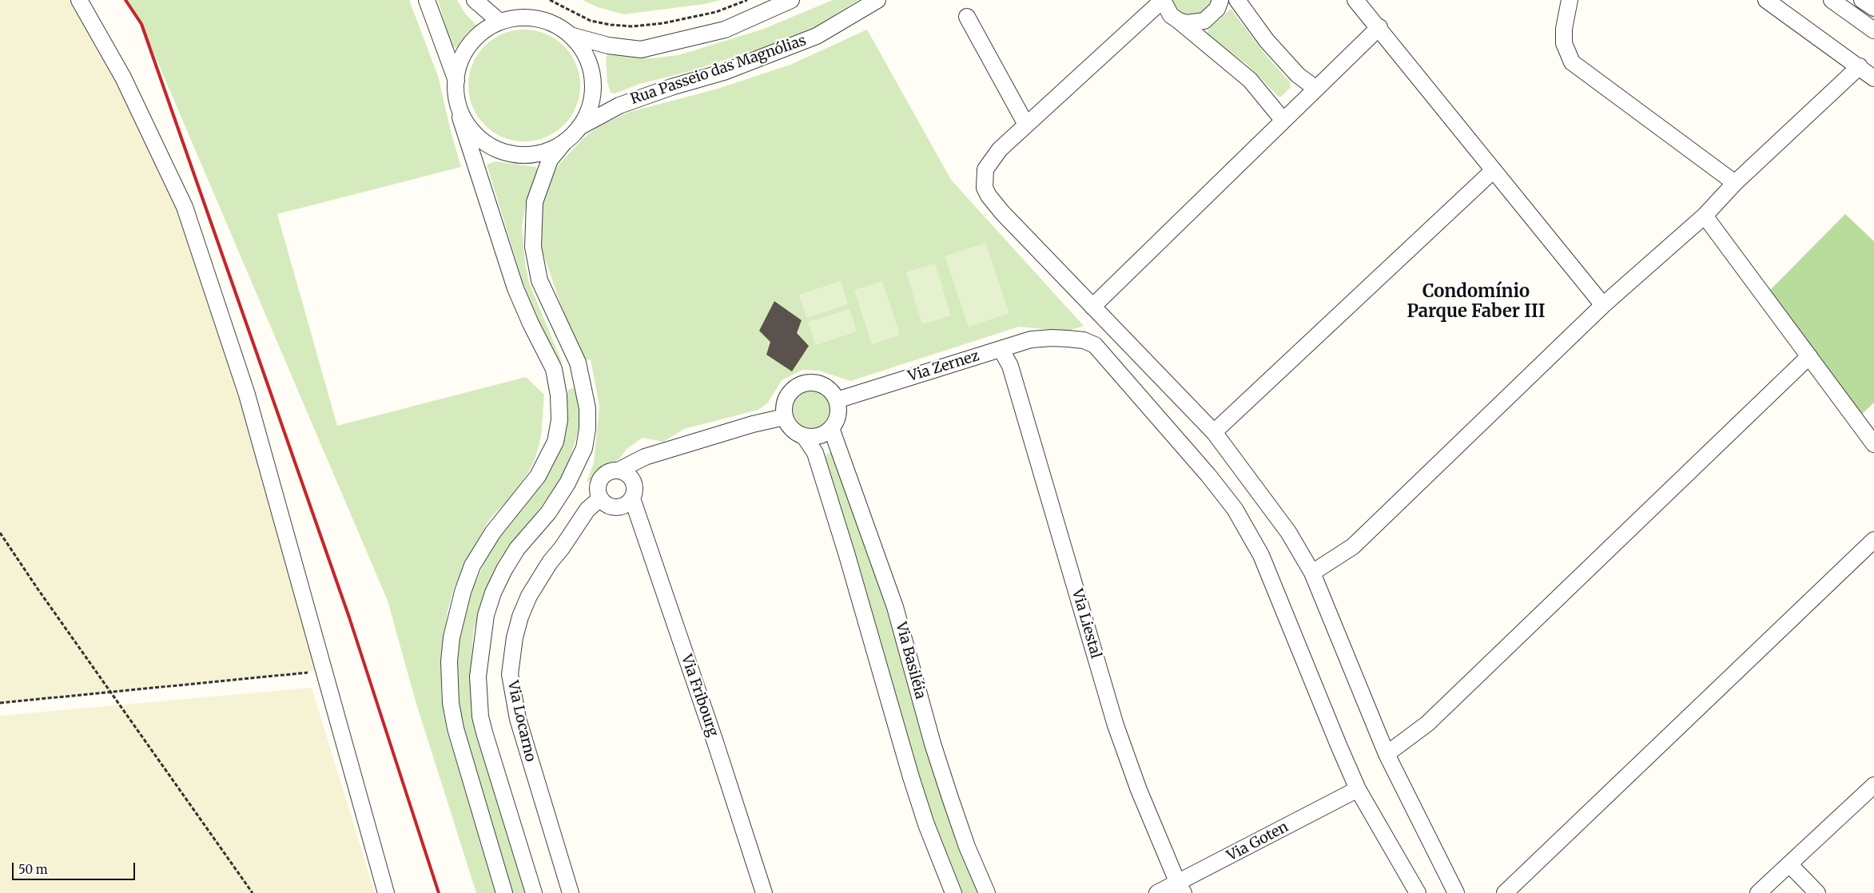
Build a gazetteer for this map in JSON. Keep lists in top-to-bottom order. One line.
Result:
{"streets":{"street":["Rua Passeio das Magnólias","Via Zernez","Via Liestal","Via Basiléia","Via Fribourg","Via Locarno","Via Goten"]},"crossings":[["Via Zernez","Via Liestal"],["Via Zernez","Via Basiléia"],["Via Zernez","Via Goten"],["Via Liestal","Via Goten"],["Via Fribourg","Via Locarno"]],"districts":["Condomínio Parque Faber III"],"scale_bar":"50 m"}
